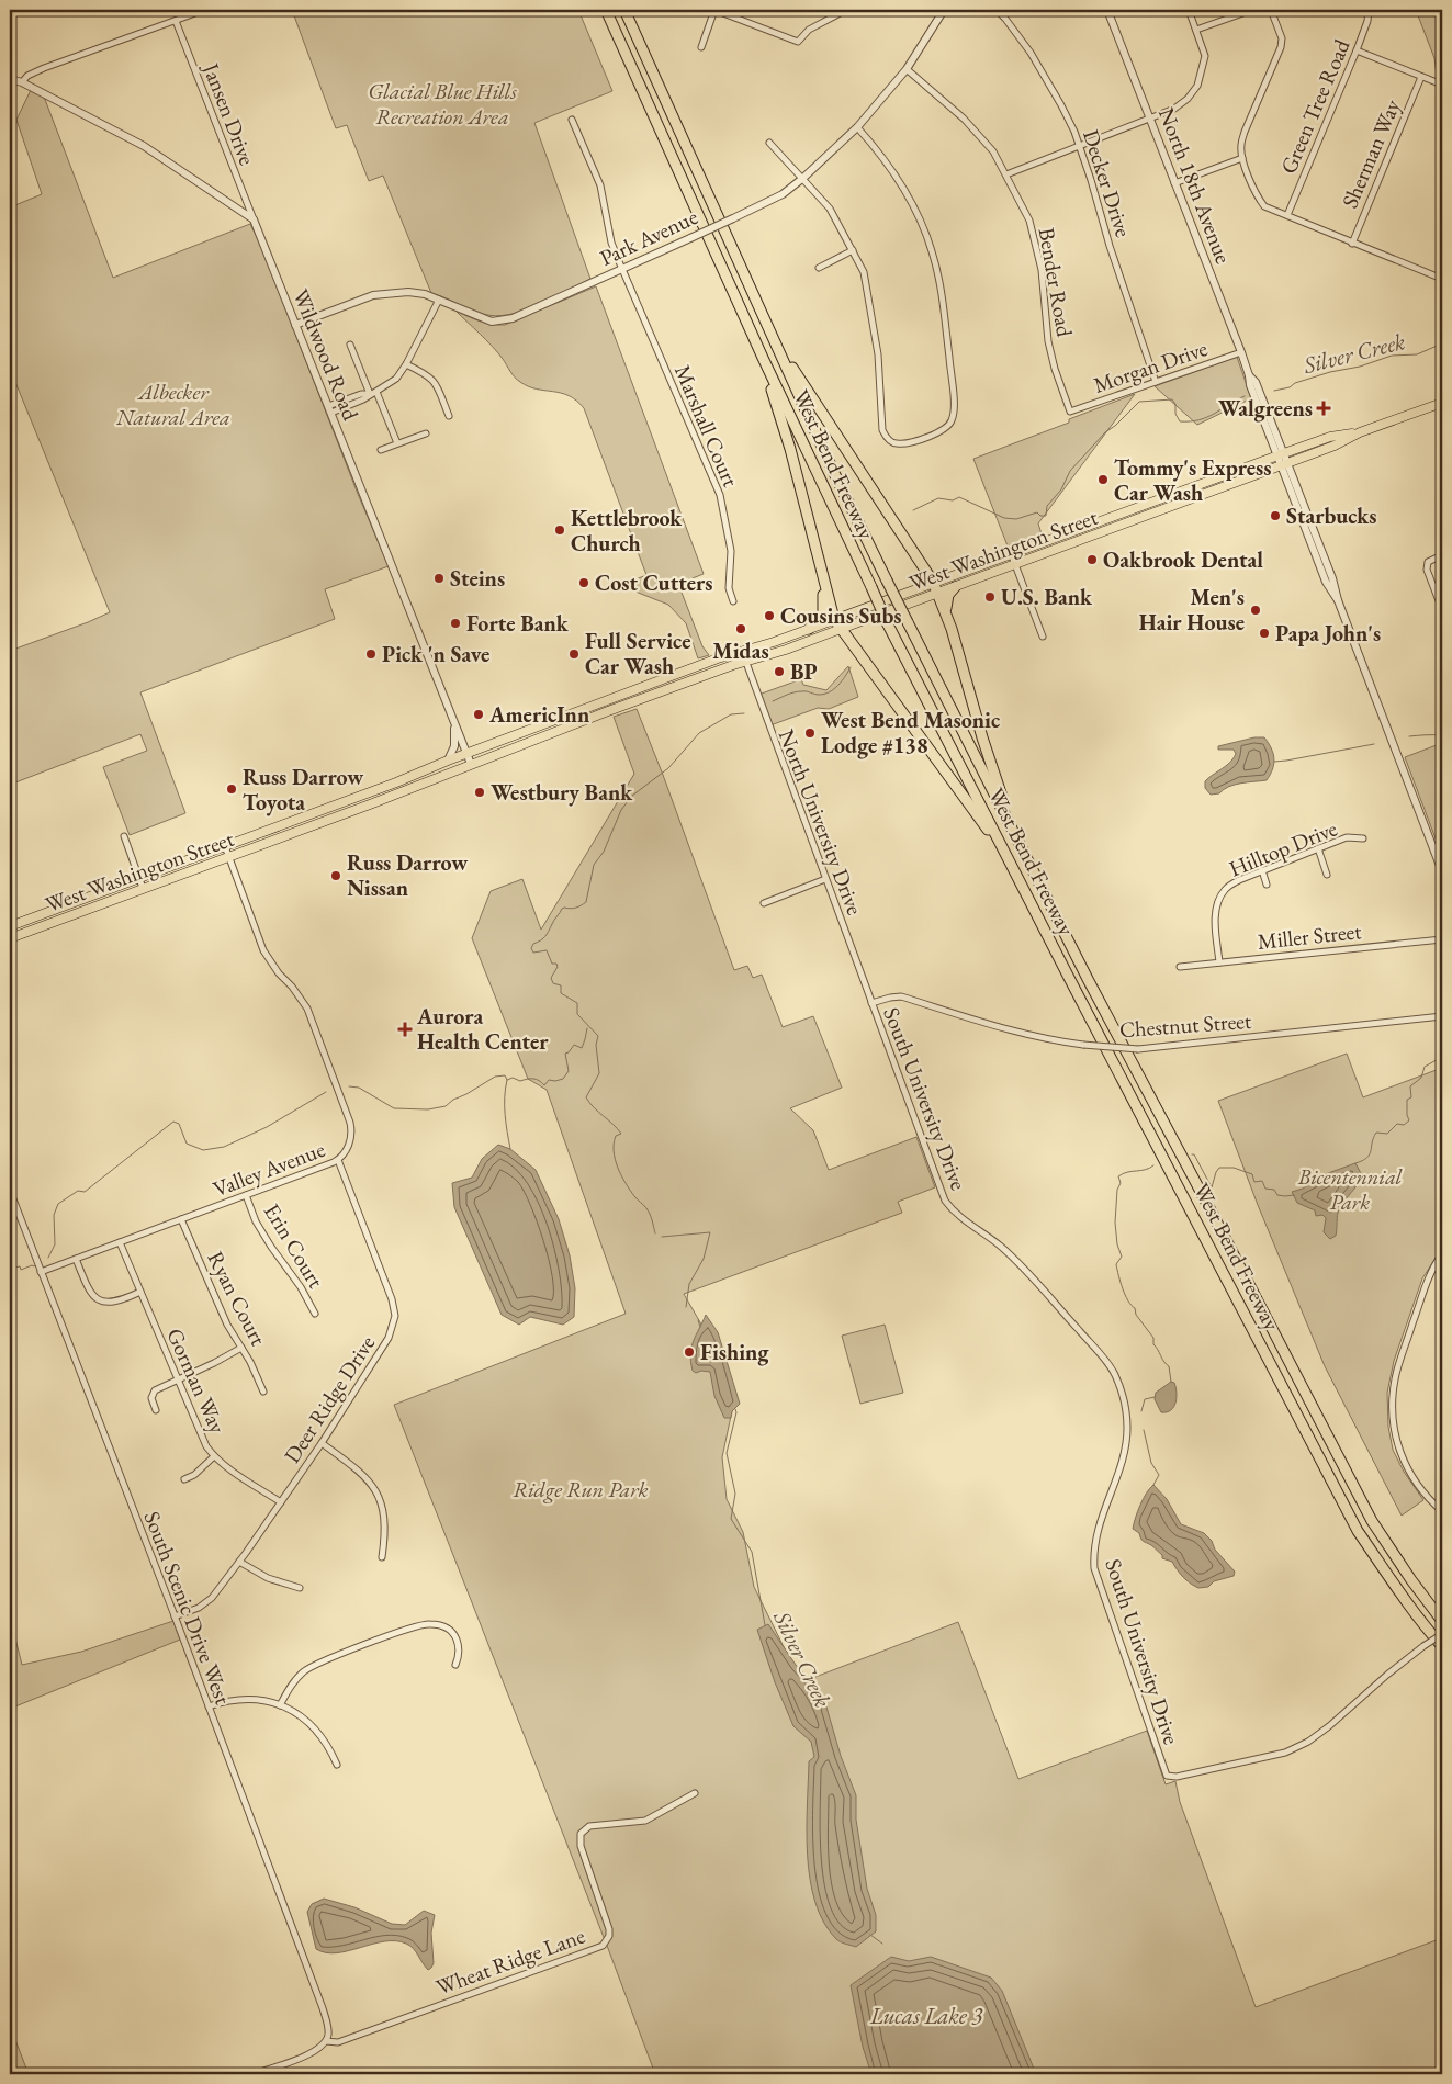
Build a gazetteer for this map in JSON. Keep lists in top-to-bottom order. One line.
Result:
{"streets":{"highway":["West Bend Freeway"],"main road":["West Washington Street"],"street":["Green Tree Road","Jansen Drive","Sherman Way","Decker Drive","North 18th Avenue","Park Avenue","Bender Road","Wildwood Road","Morgan Drive","Marshall Court","North University Drive","Hilltop Drive","Miller Street","Chestnut Street","South University Drive","Valley Avenue","Erin Court","Ryan Court","Gorman Way","Deer Ridge Drive","South Scenic Drive West","Wheat Ridge Lane"]},"crossings":[["Jansen Drive","Wildwood Road"],["Decker Drive","Morgan Drive"],["North 18th Avenue","Morgan Drive"],["North 18th Avenue","West Washington Street"],["Park Avenue","Bender Road"],["Park Avenue","Wildwood Road"],["Park Avenue","Marshall Court"],["Bender Road","Morgan Drive"],["Wildwood Road","West Washington Street"],["West Washington Street","North University Drive"],["West Washington Street","Valley Avenue"],["North University Drive","Chestnut Street"],["North University Drive","South University Drive"],["Hilltop Drive","Miller Street"],["Chestnut Street","South University Drive"],["Valley Avenue","Erin Court"],["Valley Avenue","Ryan Court"],["Valley Avenue","Gorman Way"],["Valley Avenue","Deer Ridge Drive"],["Valley Avenue","South Scenic Drive West"],["Gorman Way","Deer Ridge Drive"],["Deer Ridge Drive","South Scenic Drive West"],["South Scenic Drive West","Wheat Ridge Lane"]],"water":["Silver Creek","Lucas Lake 3"],"parks":["Glacial Blue Hills Recreation Area","Albecker Natural Area","Bicentennial Park","Ridge Run Park"],"places":{"health":["Walgreens","Aurora Health Center"],"other":["Tommy's Express Car Wash","Starbucks","Kettlebrook Church","Oakbrook Dental","Steins","Cost Cutters","U.S. Bank","Men's Hair House","Cousins Subs","Forte Bank","Midas","Papa John's","Pick 'n Save","Full Service Car Wash","BP","AmericInn","West Bend Masonic Lodge #138","Russ Darrow Toyota","Westbury Bank","Russ Darrow Nissan","Fishing"]}}
